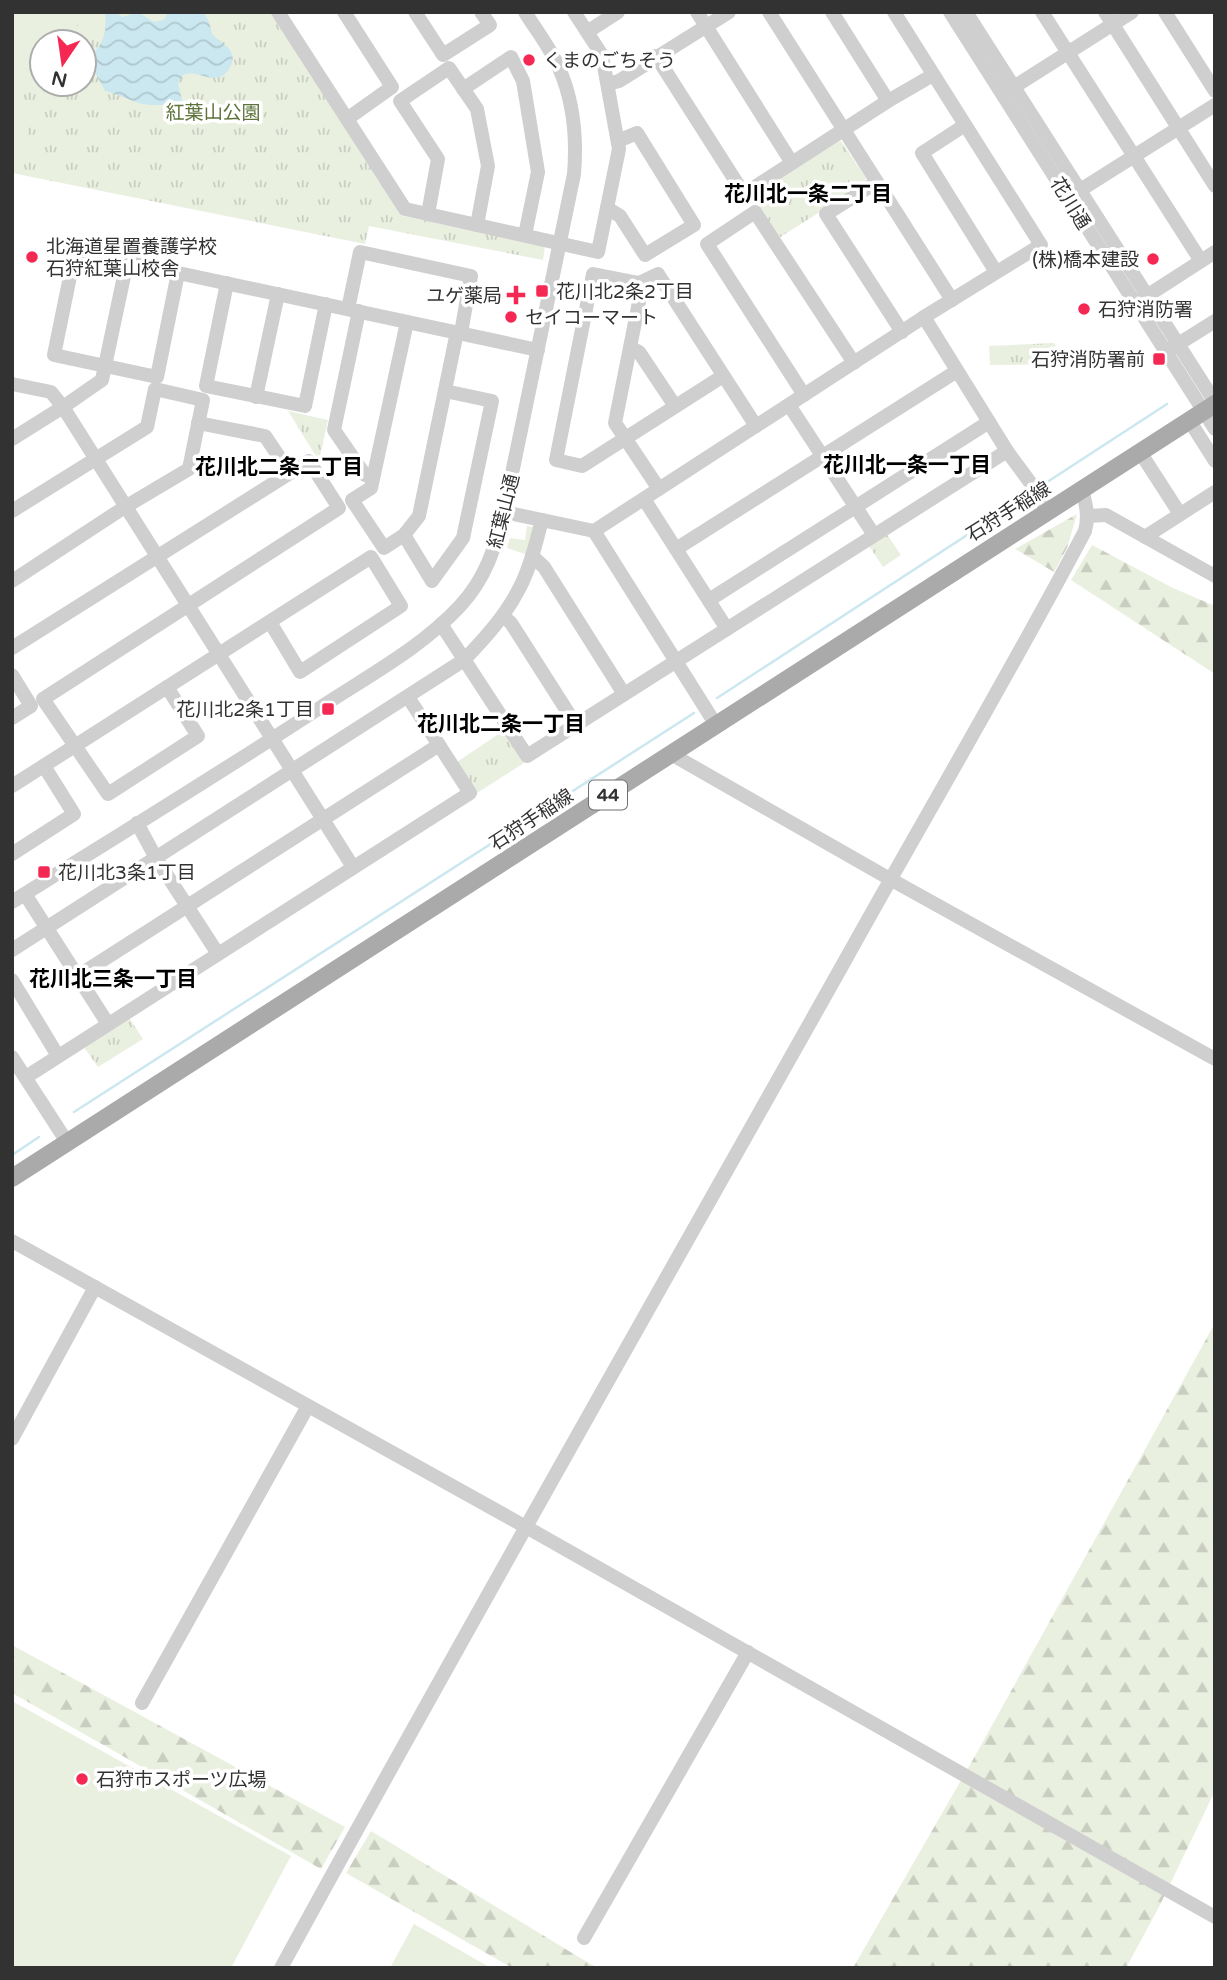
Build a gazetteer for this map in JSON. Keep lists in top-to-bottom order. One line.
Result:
{"streets":{"main road":["石狩手稲線","44"],"street":["花川通","紅葉山通"]},"crossings":[["花川通","石狩手稲線"]],"districts":["花川北一条二丁目","花川北一条一丁目","花川北二条二丁目","花川北二条一丁目","花川北三条一丁目"],"parks":["紅葉山公園"],"places":{"other":["くまのごちそう","北海道星置養護学校 石狩紅葉山校舎","(株)橋本建設","石狩消防署","セイコーマート","石狩市スポーツ広場"],"transit":["花川北2条2丁目","石狩消防署前","花川北2条1丁目","花川北3条1丁目"],"health":["ユゲ薬局"]},"north":"bottom"}
